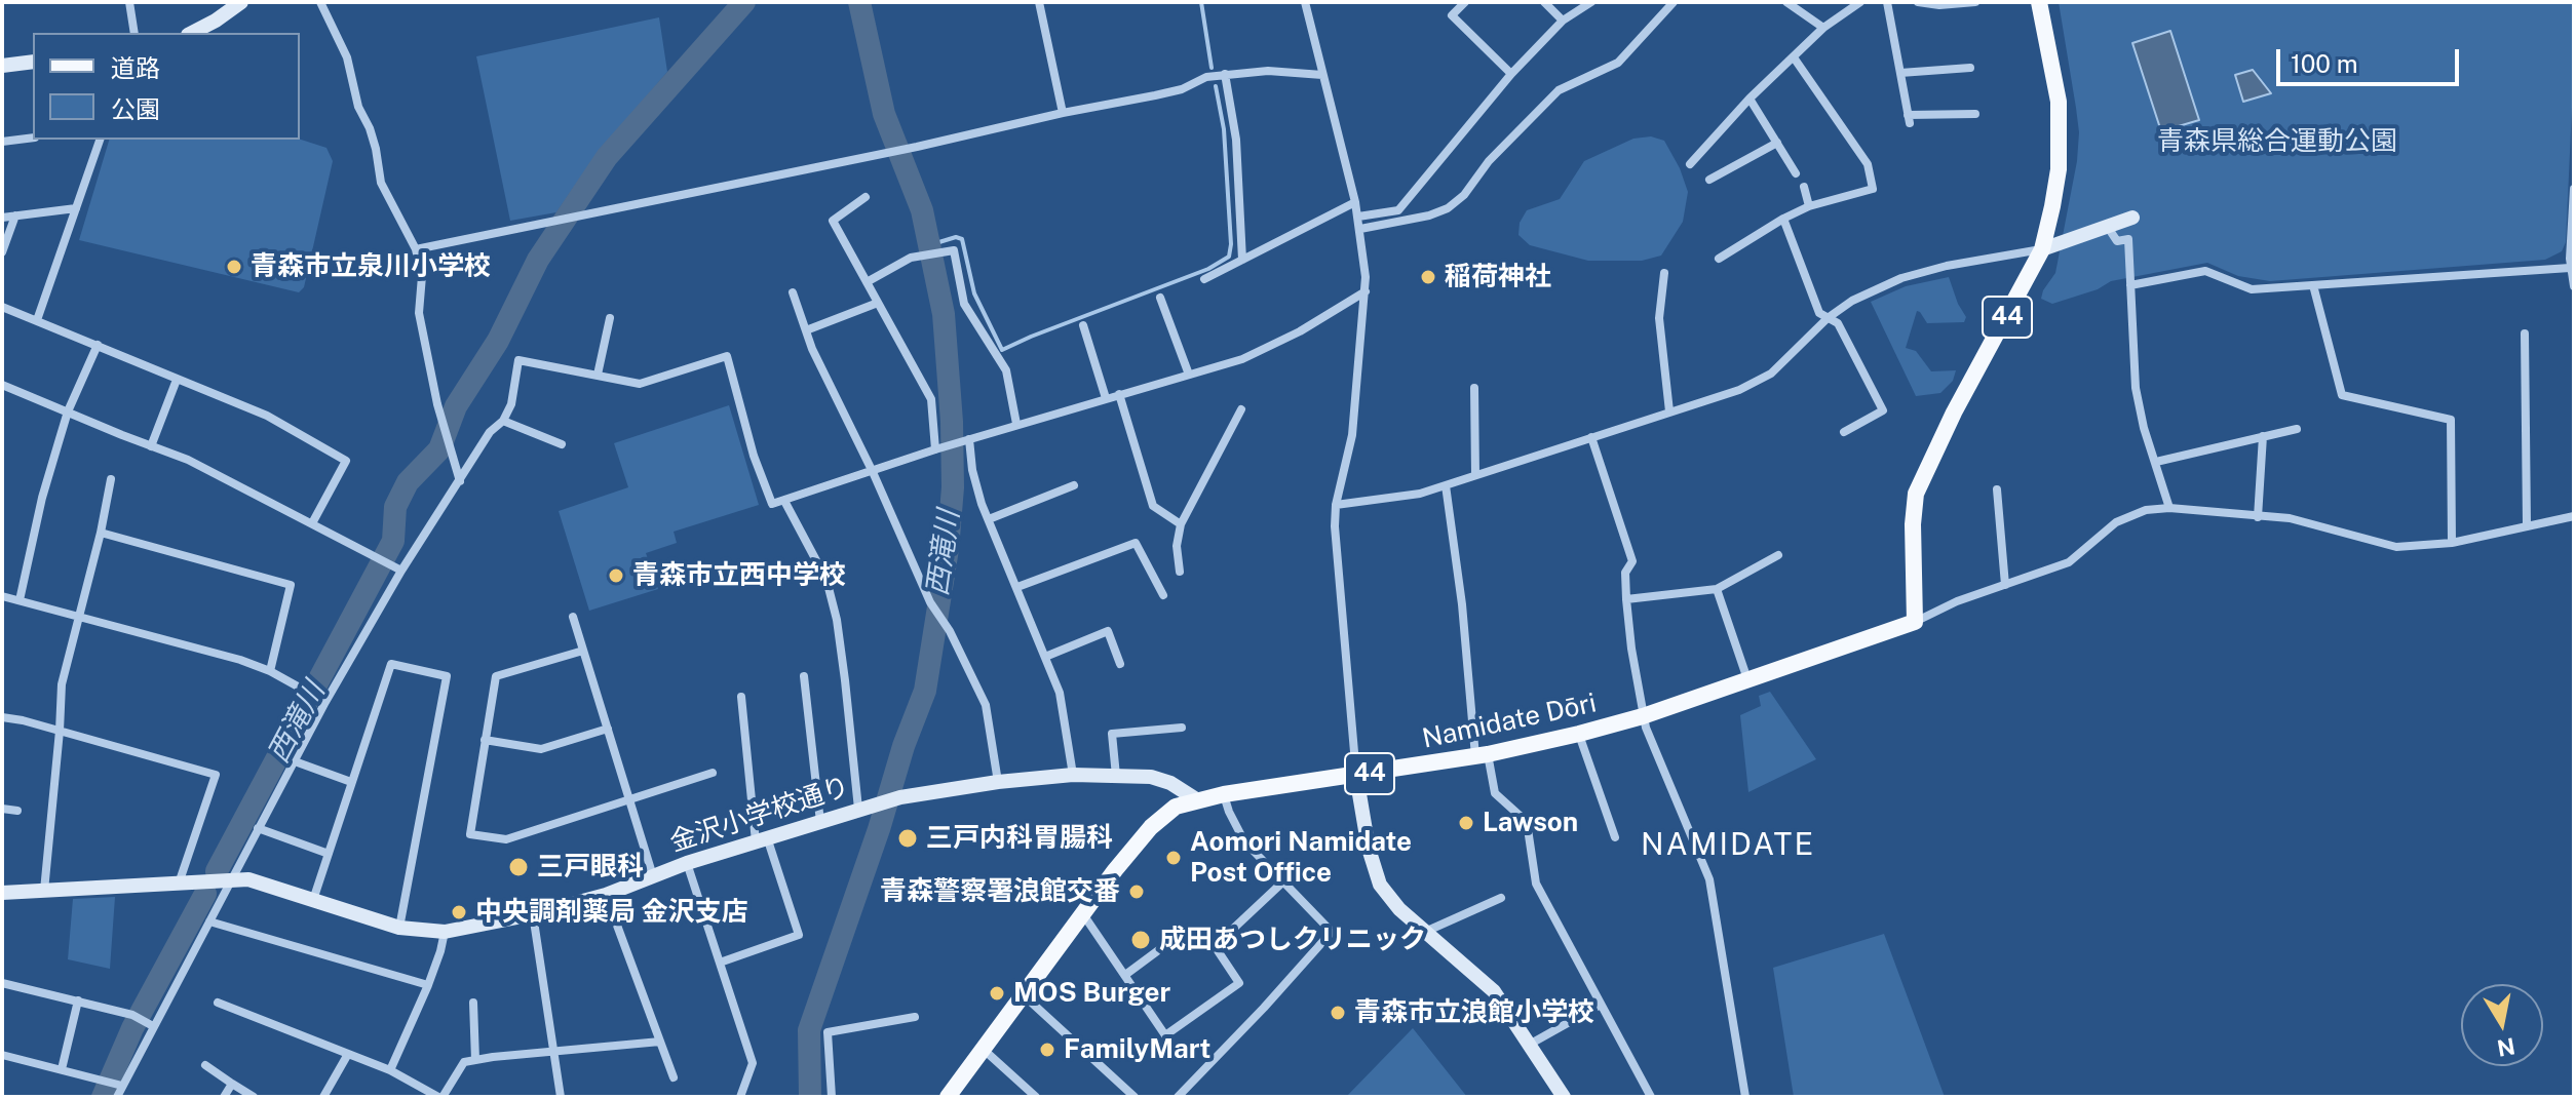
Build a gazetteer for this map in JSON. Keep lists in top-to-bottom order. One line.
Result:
{"streets":{"main road":["44","Namidate Dōri"],"street":["金沢小学校通り"]},"crossings":[["44","Namidate Dōri"],["Namidate Dōri","金沢小学校通り"]],"districts":["NAMIDATE"],"water":["西滝川"],"parks":["青森県総合運動公園"],"places":["青森市立泉川小学校","稲荷神社","青森市立西中学校","Lawson","三戸内科胃腸科","Aomori Namidate Post Office","三戸眼科","青森警察署浪館交番","中央調剤薬局 金沢支店","成田あつしクリニック","MOS Burger","青森市立浪館小学校","FamilyMart"],"legend":["道路","公園"],"scale_bar":"100 m","north":"bottom"}
